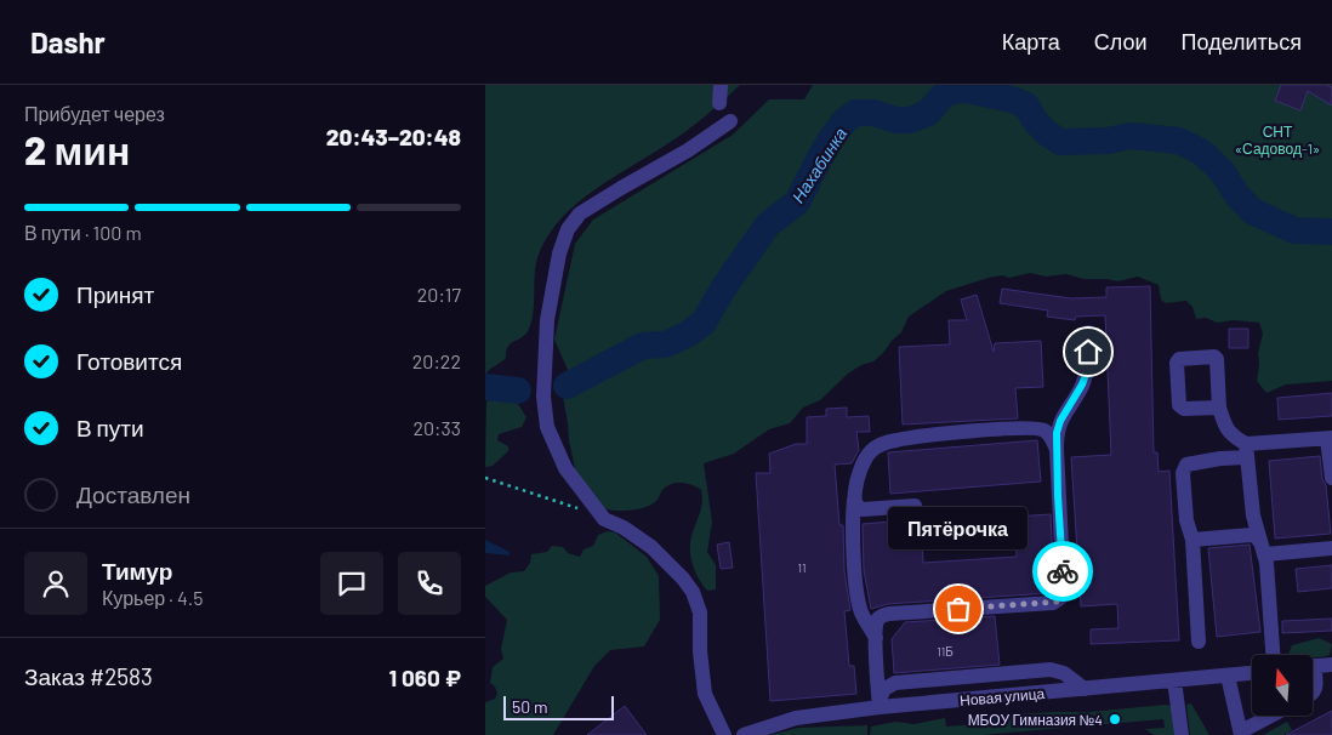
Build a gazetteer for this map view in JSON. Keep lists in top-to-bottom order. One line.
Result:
{"streets":{"street":["Новая улица"]},"water":["Нахабинка"],"parks":["СНТ «Садовод-1»"],"places":["Пятёрочка","МБОУ Гимназия №4"],"house_numbers":["11","11Б"],"scale_bar":"50 m","north":"top","page":{"header":"Dashr","nav":["Карта","Слои","Поделиться"],"heading":["2 мин","Прибудет через","20:43–20:48"],"panel":["Тимур","Курьер · 4.5","Заказ #2583","1 060 ₽"],"bar":"В пути · 100 m","list":[["Принят","20:17"],["Готовится","20:22"],["В пути","20:33"],"Доставлен"],"bubble":"Пятёрочка","scale":"50 m"}}
